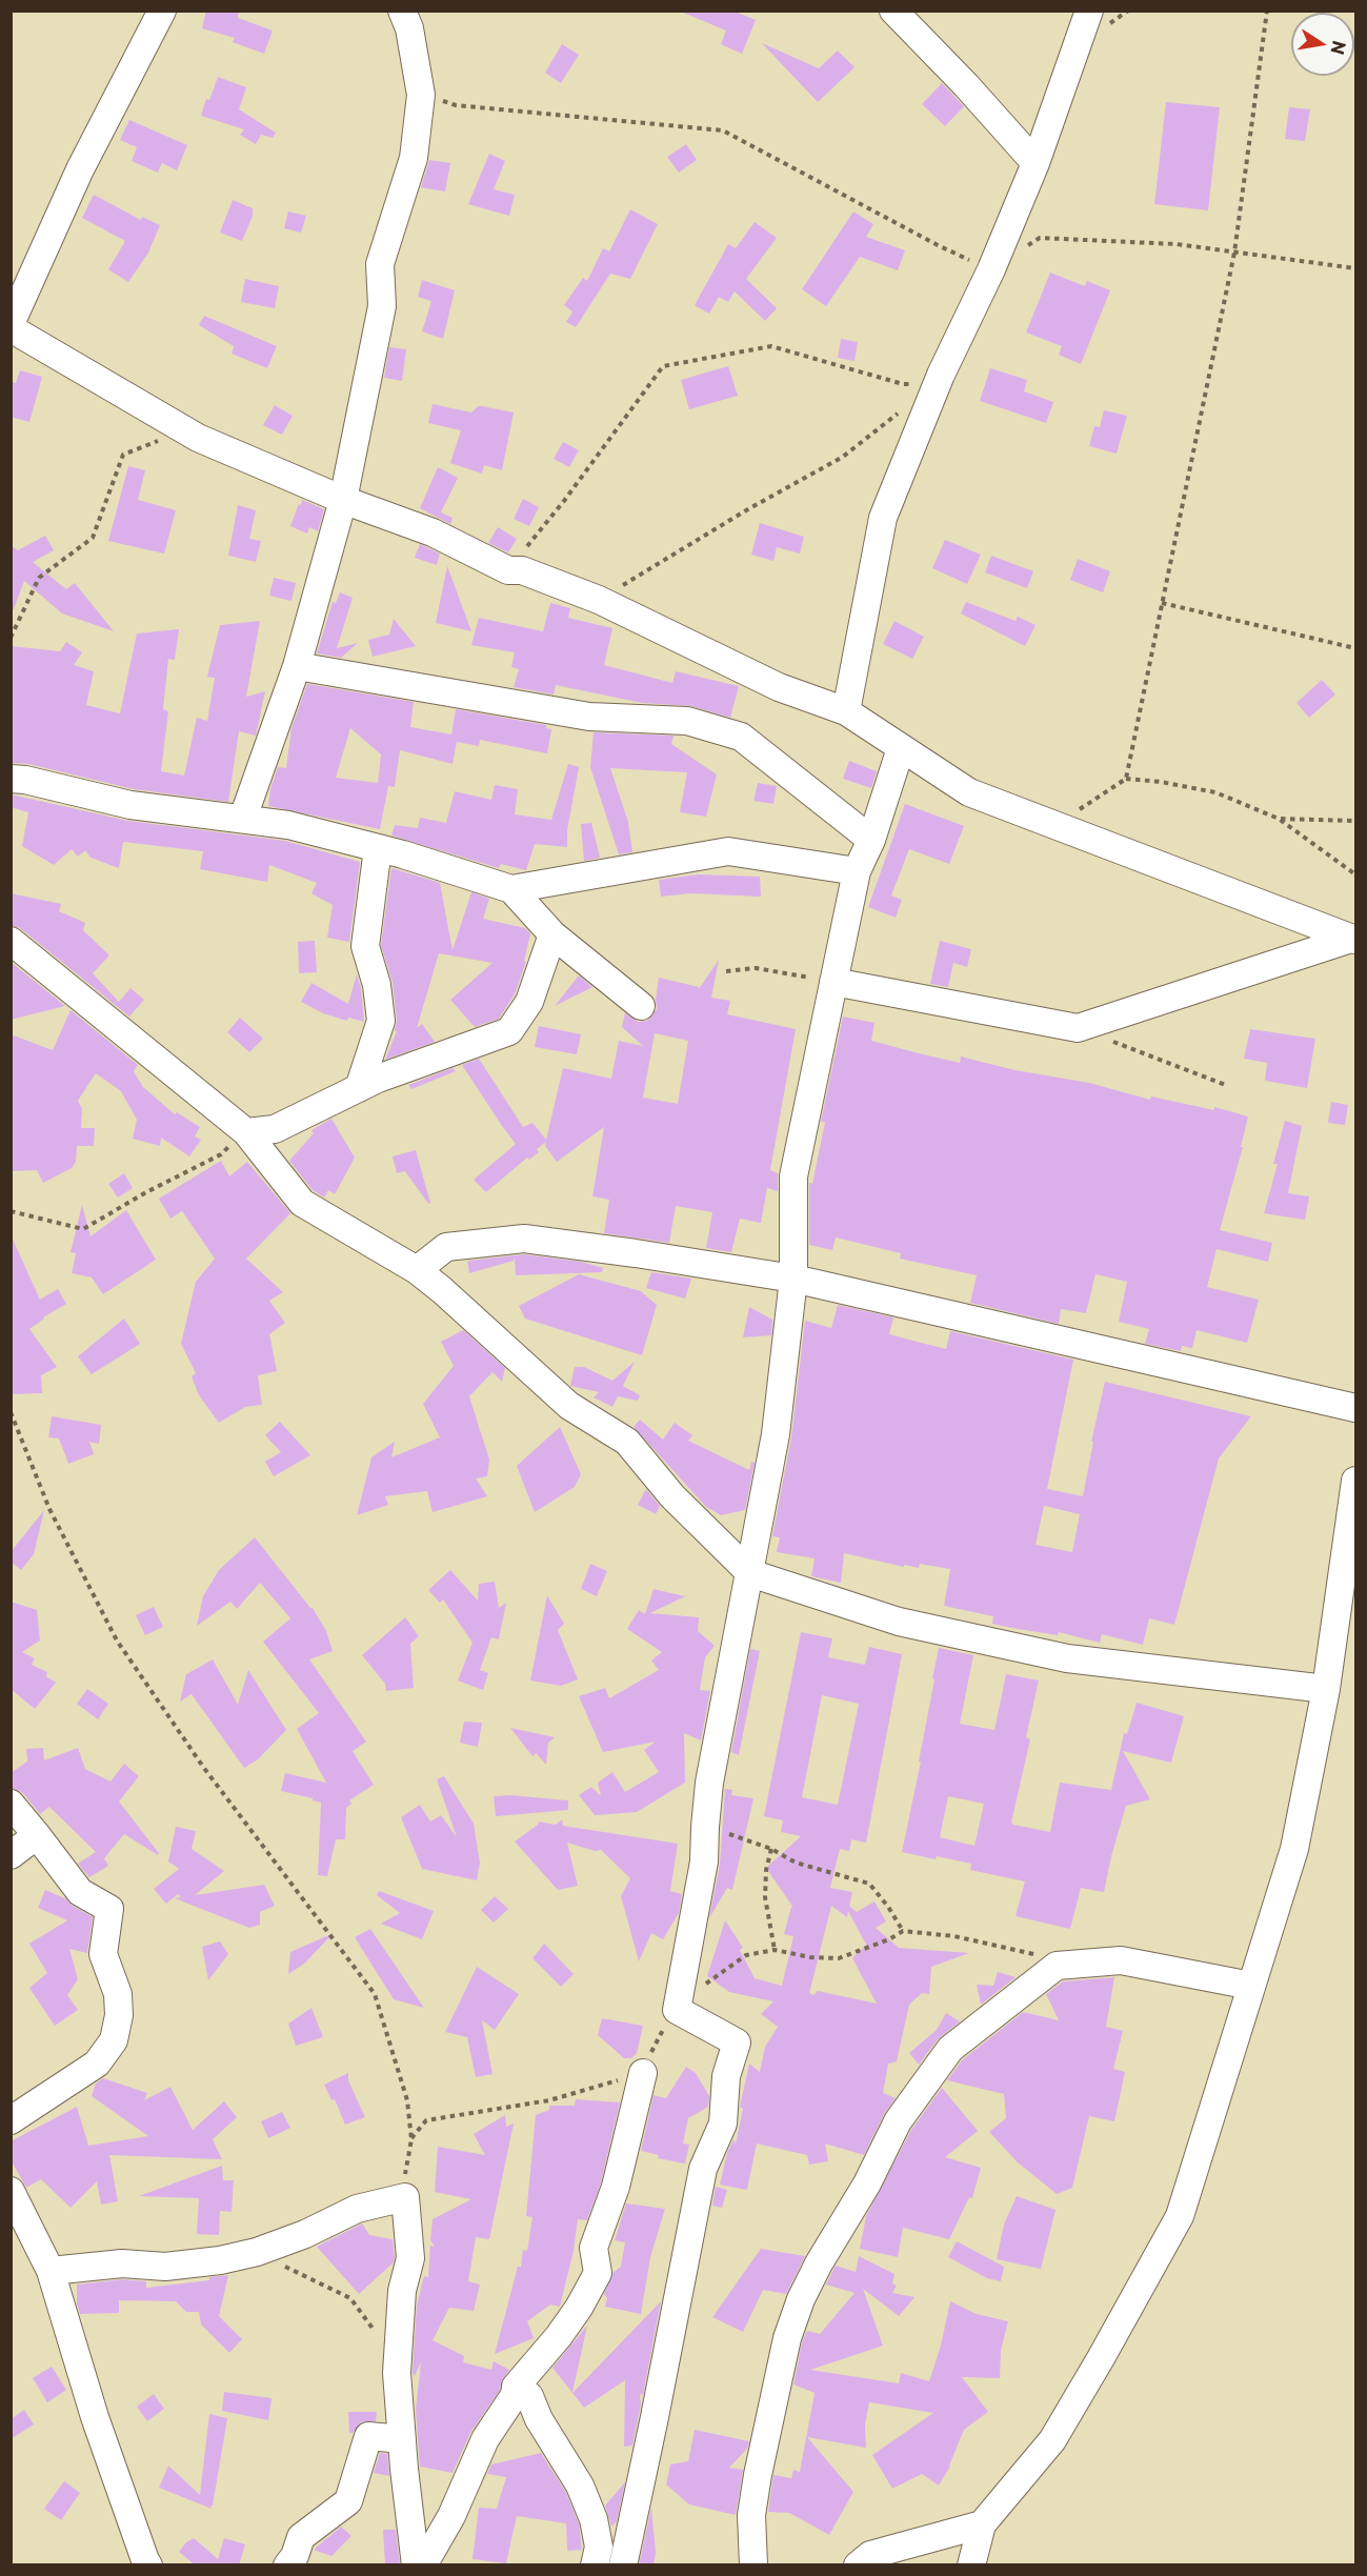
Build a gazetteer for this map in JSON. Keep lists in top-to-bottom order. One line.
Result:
{"north":"right"}
